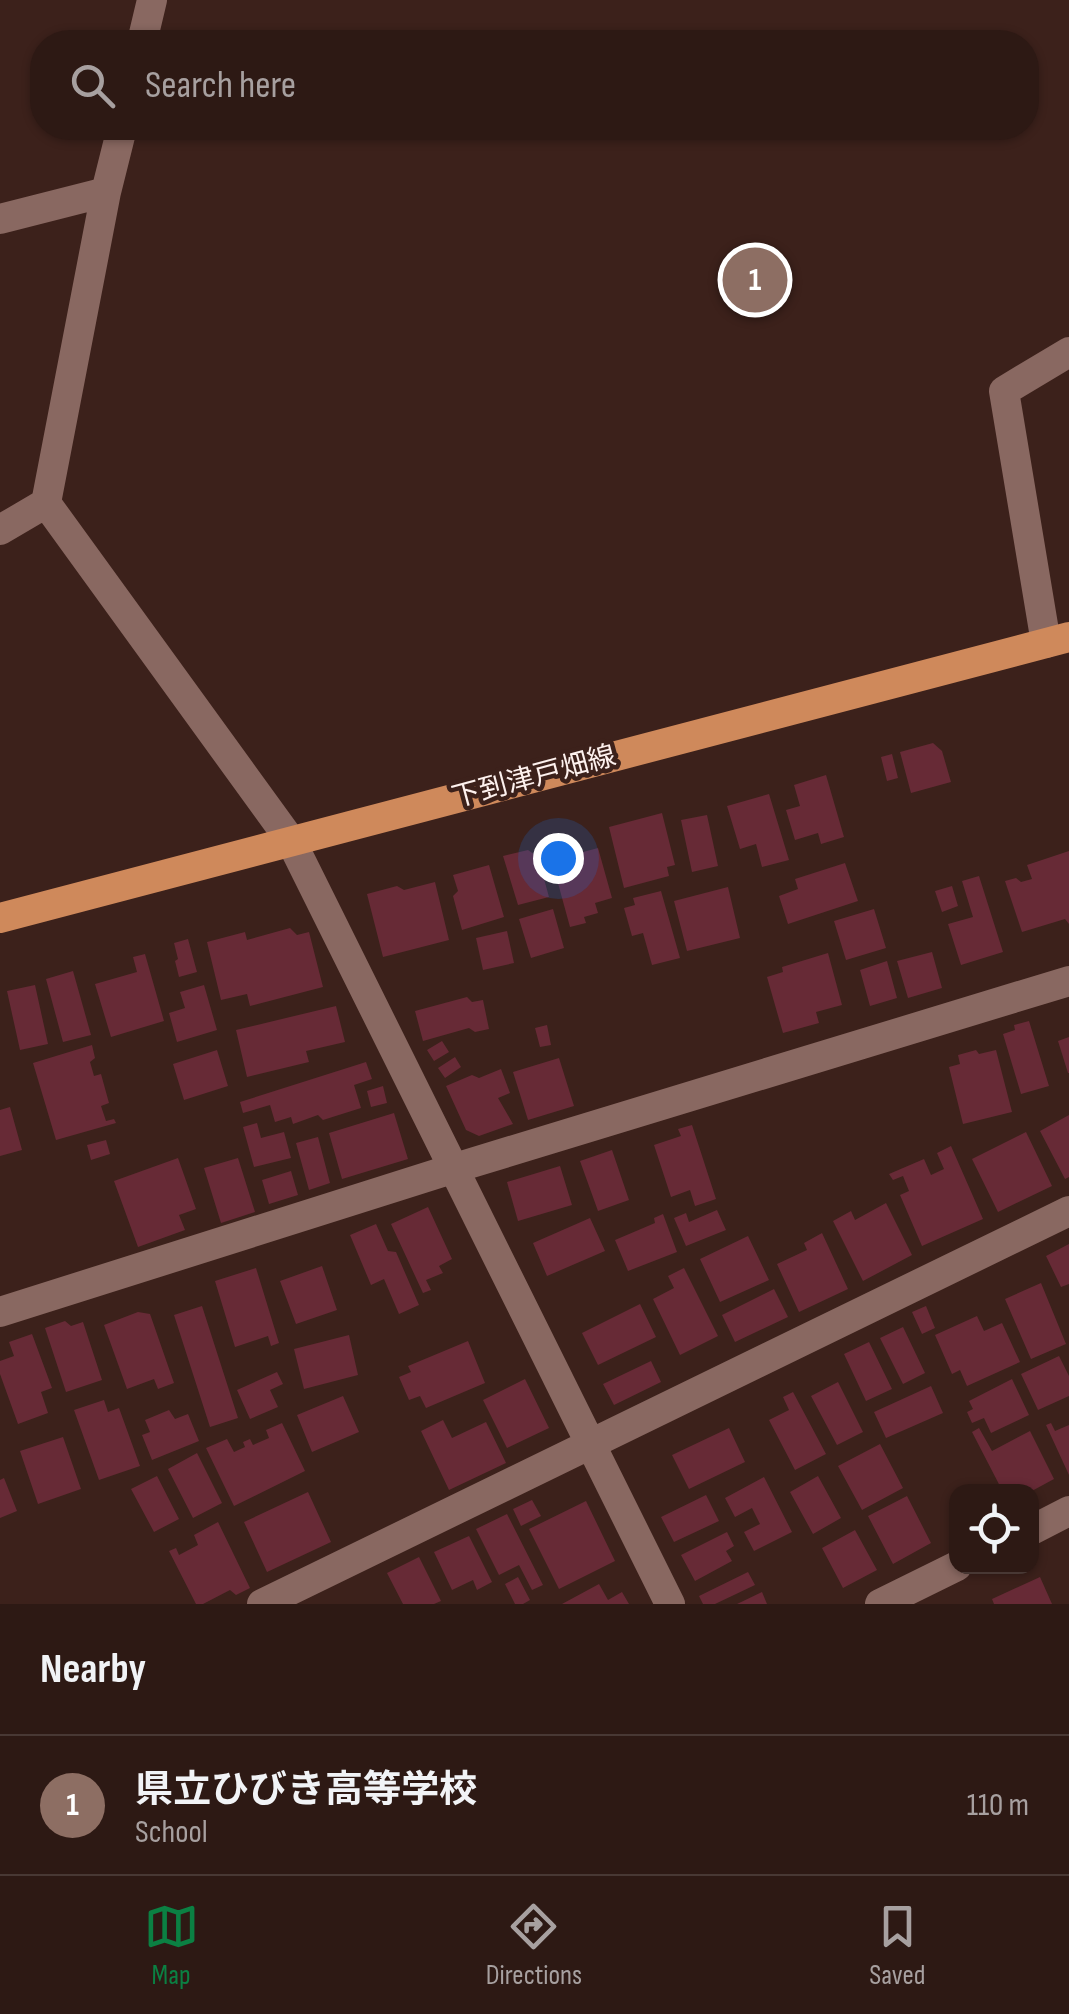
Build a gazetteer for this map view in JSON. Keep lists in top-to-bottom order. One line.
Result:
{"streets":{"main road":["下到津戸畑線"]},"page":{"search":"Search here","pins":"1","heading":"Nearby","list":[{"mark":"1","name":"県立ひびき高等学校","note":"School","value":"110 m"}],"nav":["Map","Directions","Saved"]}}
